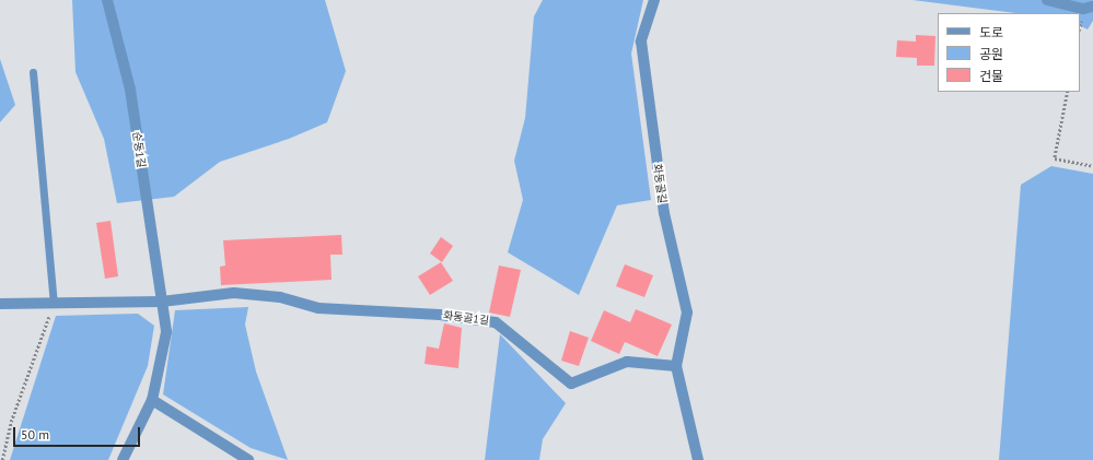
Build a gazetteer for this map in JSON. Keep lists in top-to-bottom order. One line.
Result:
{"streets":{"street":["순동1길","화동골길","화동골1길"]},"crossings":[["순동1길","화동골1길"],["화동골길","화동골1길"]],"legend":["도로","공원","건물"],"scale_bar":"50 m"}
